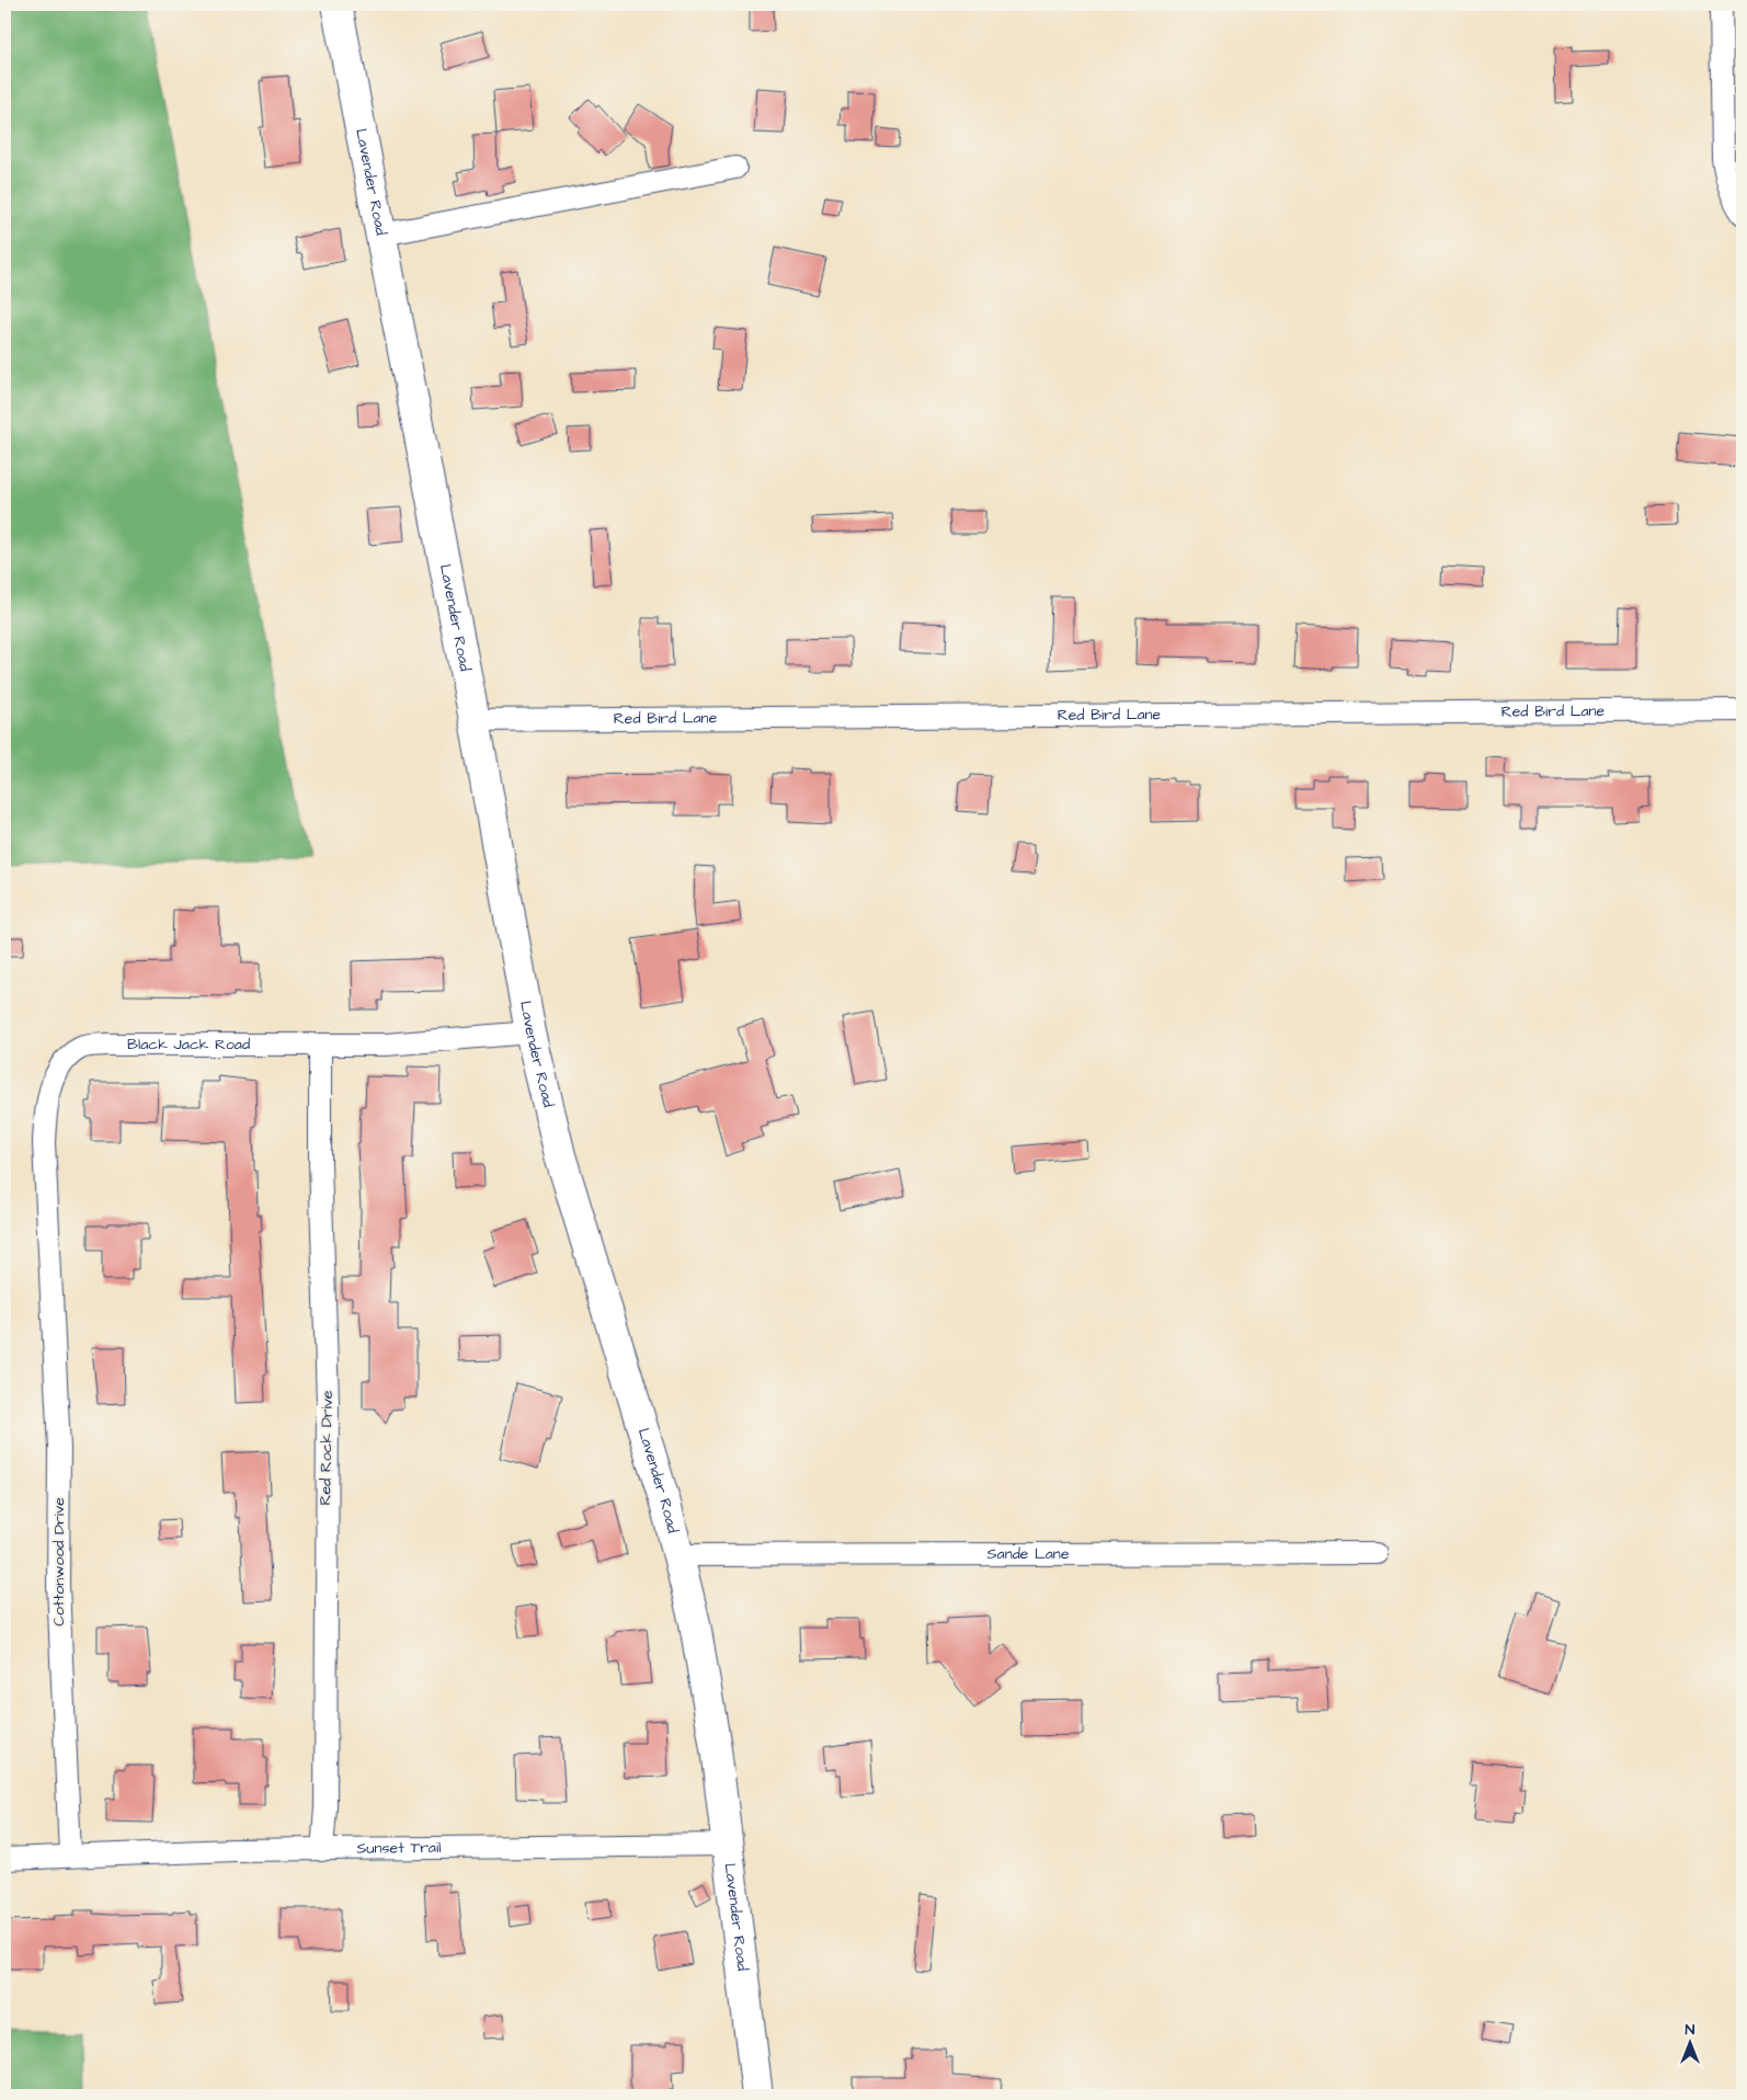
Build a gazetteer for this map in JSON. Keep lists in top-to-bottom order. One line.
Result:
{"streets":{"street":["Lavender Road","Red Bird Lane","Black Jack Road","Red Rock Drive","Sande Lane","Cottonwood Drive","Sunset Trail"]},"crossings":[["Lavender Road","Red Bird Lane"],["Lavender Road","Black Jack Road"],["Lavender Road","Sande Lane"],["Lavender Road","Sunset Trail"],["Black Jack Road","Red Rock Drive"],["Black Jack Road","Cottonwood Drive"],["Red Rock Drive","Sunset Trail"],["Cottonwood Drive","Sunset Trail"]],"north":"top"}
